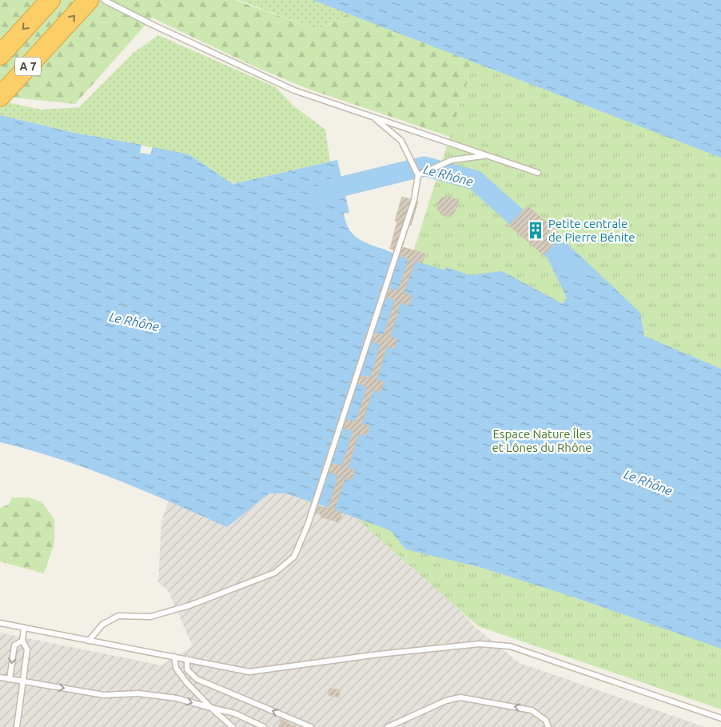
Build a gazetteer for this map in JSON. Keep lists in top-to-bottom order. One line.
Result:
{"streets":{"highway":["A 7"]},"water":["Le Rhône"],"parks":["Espace Nature Îles et Lônes du Rhône"],"places":{"building":["Petite centrale de Pierre Bénite"]}}
